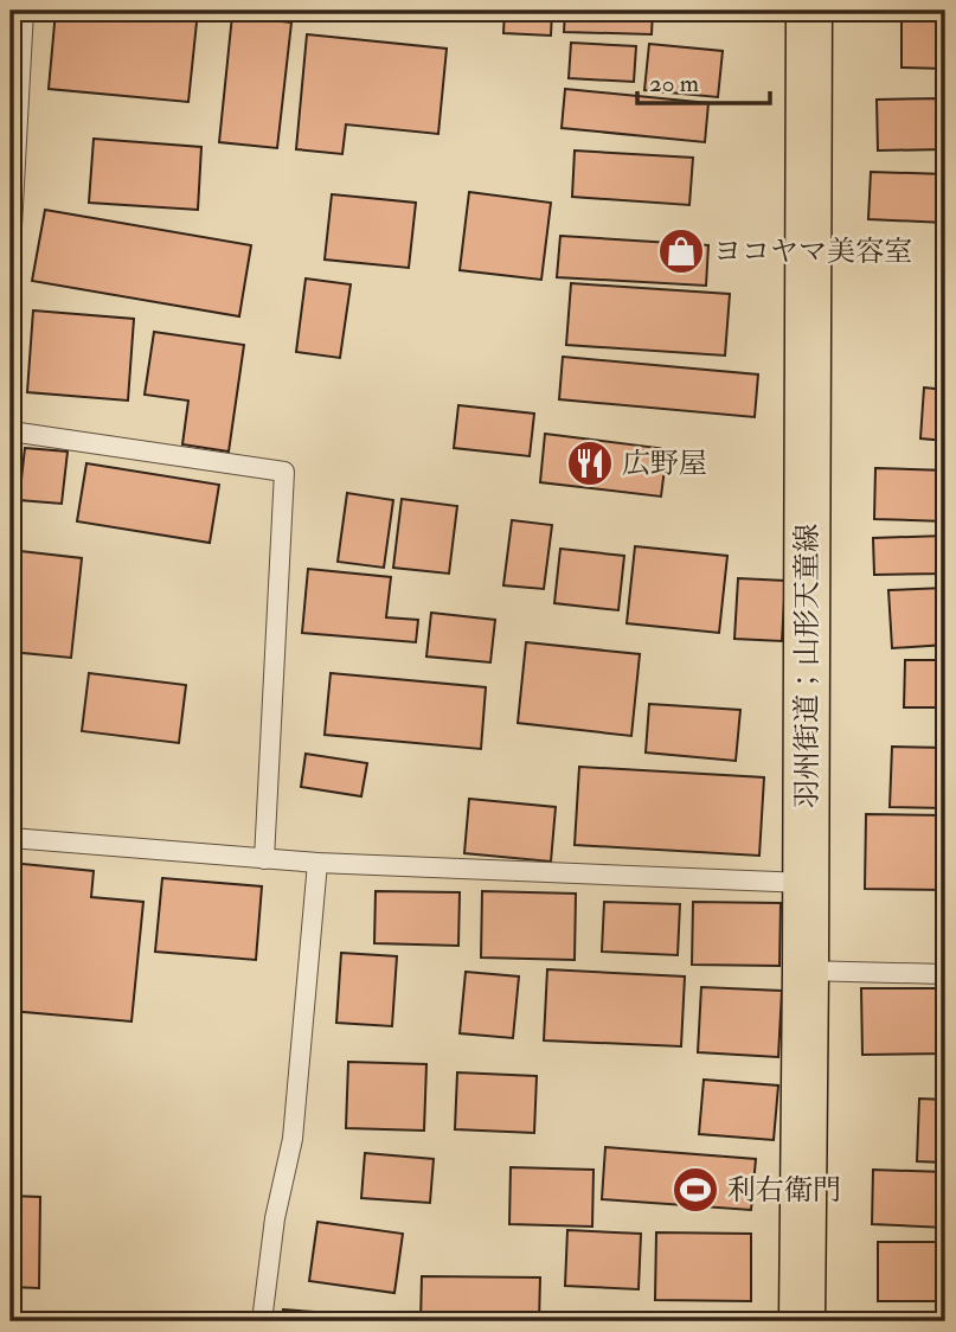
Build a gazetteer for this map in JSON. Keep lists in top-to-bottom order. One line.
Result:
{"streets":{"main road":["羽州街道；山形天童線"]},"places":{"shop":["ヨコヤマ美容室"],"restaurant":["広野屋"],"sports":["利右衛門"]},"scale_bar":"20 m"}
